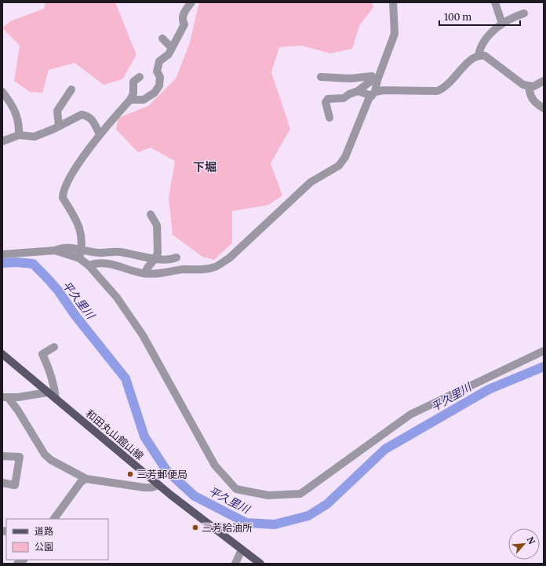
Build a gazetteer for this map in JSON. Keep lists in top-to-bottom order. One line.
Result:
{"streets":{"main road":["和田丸山館山線"]},"districts":["下堀"],"water":["平久里川"],"places":["三芳郵便局","三芳給油所"],"legend":["道路","公園"],"scale_bar":"100 m","north":"top right"}
